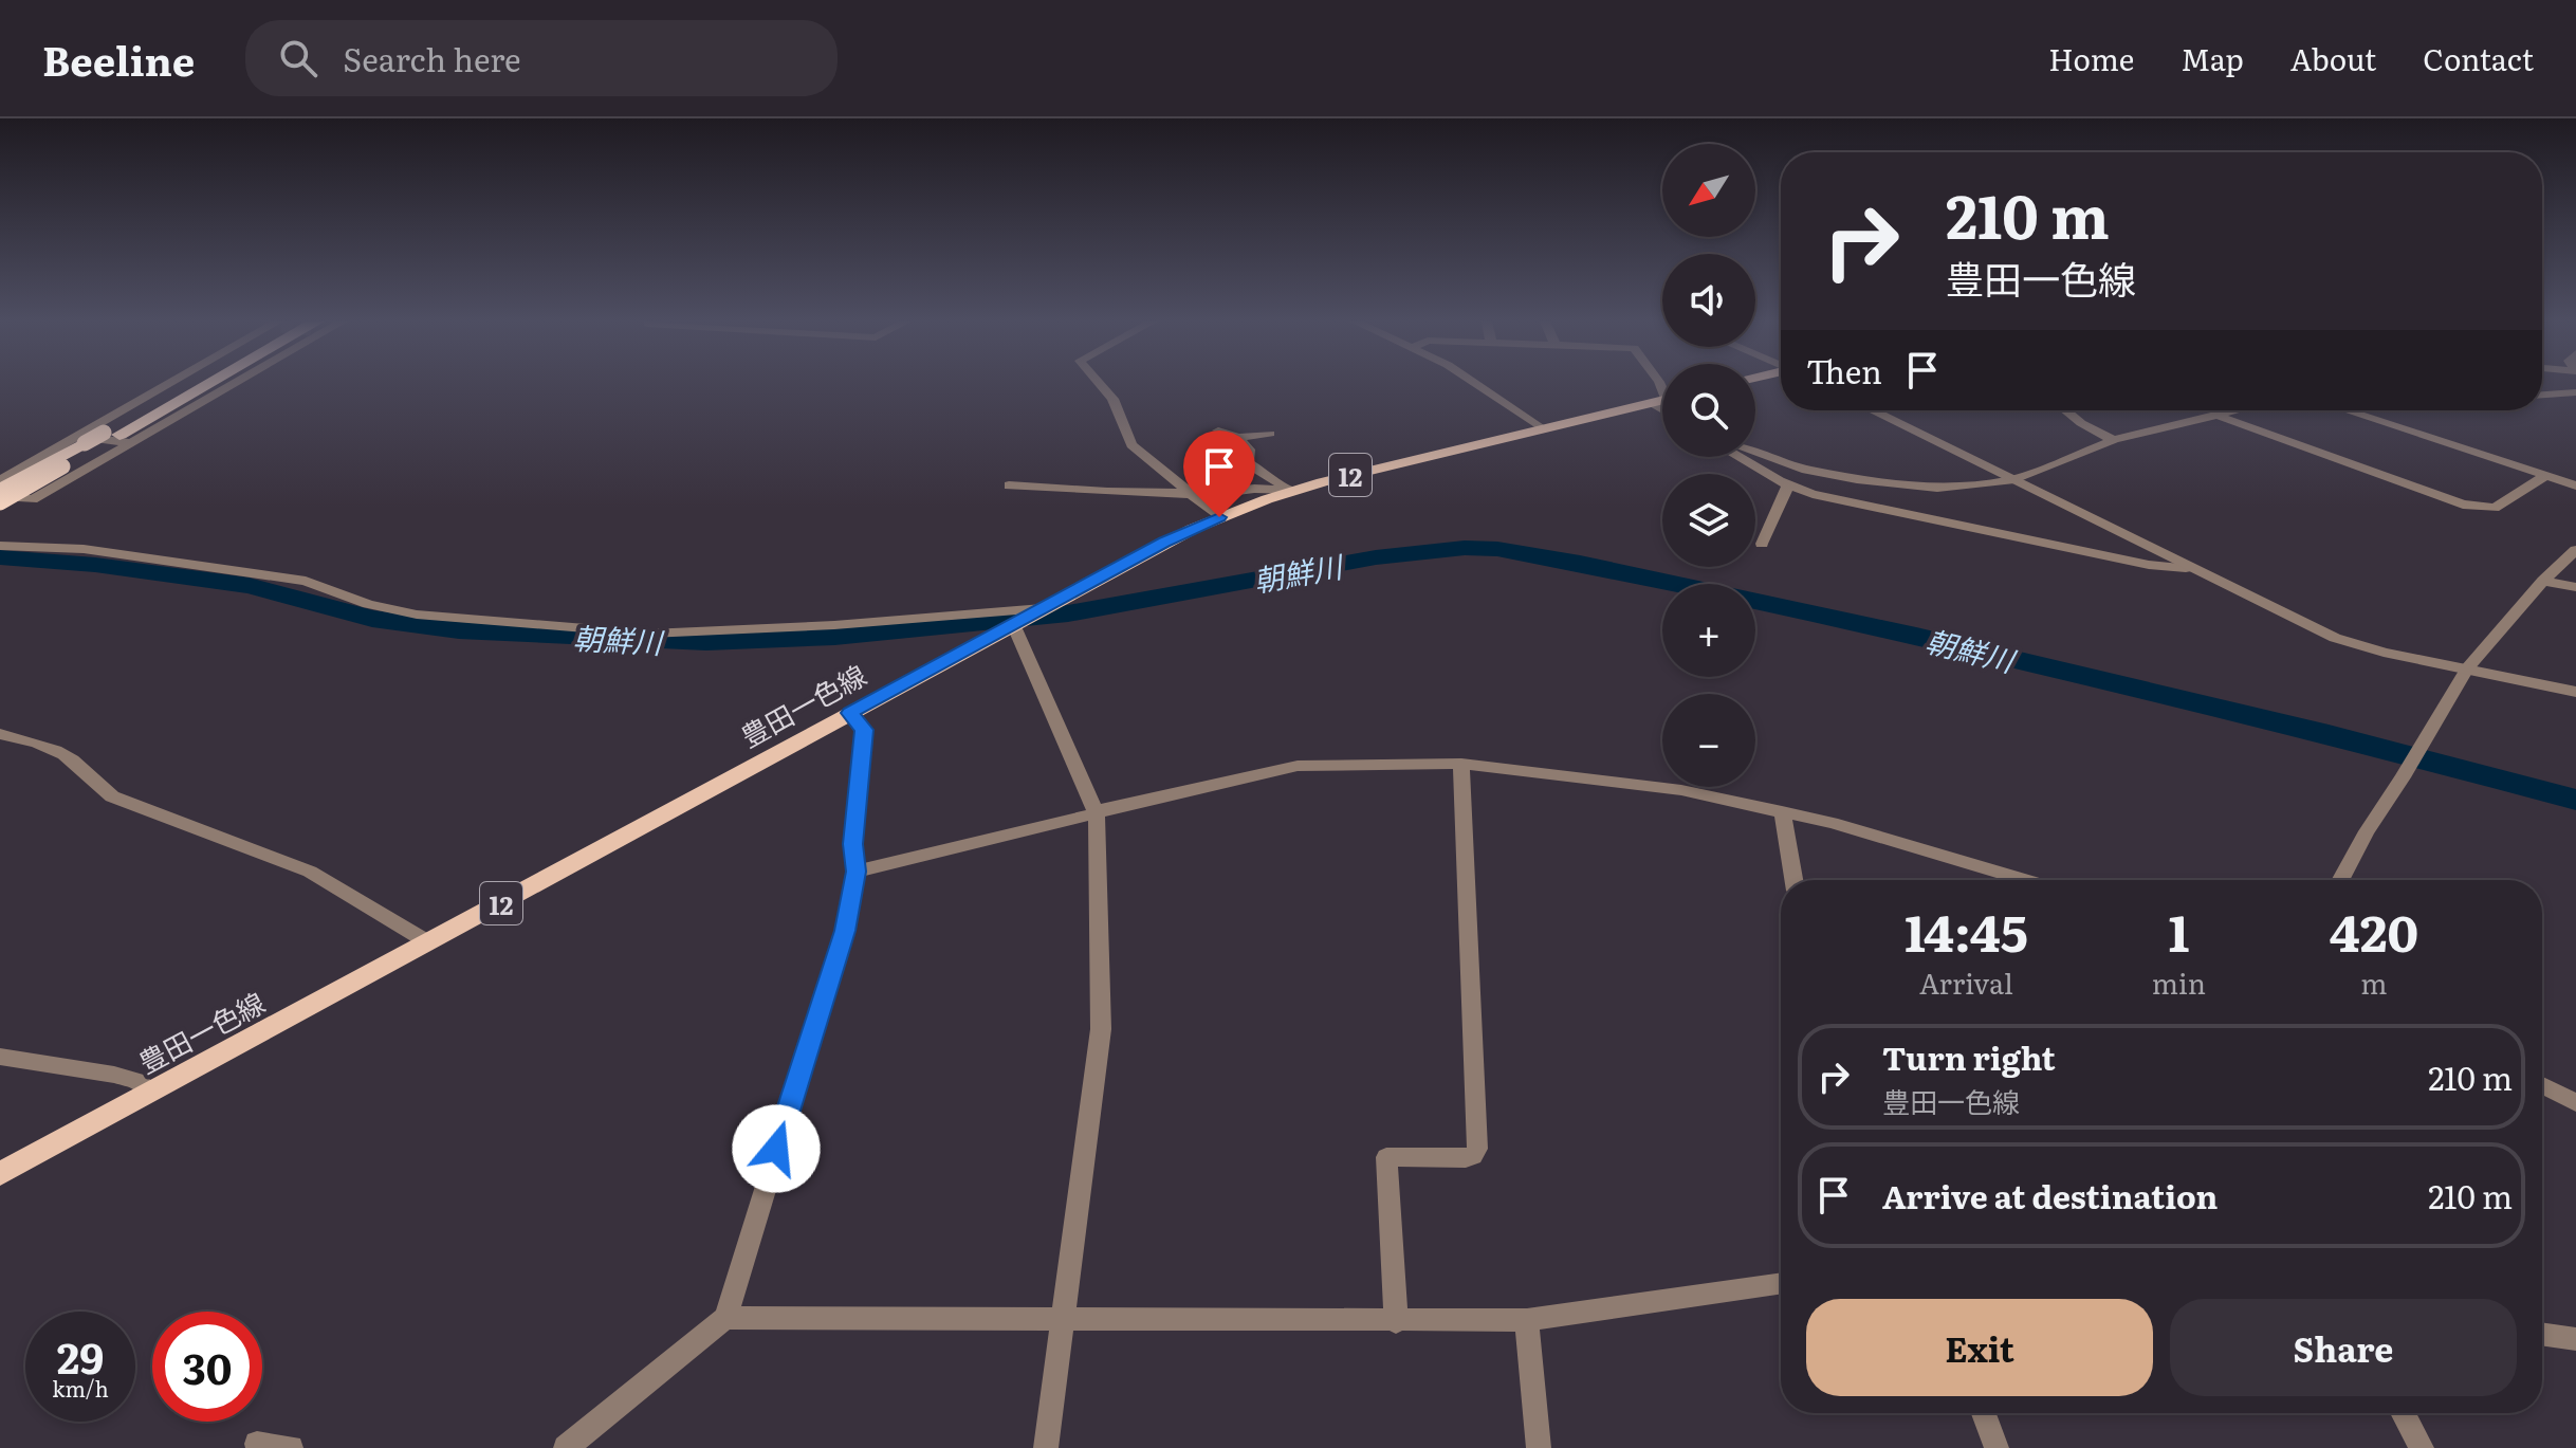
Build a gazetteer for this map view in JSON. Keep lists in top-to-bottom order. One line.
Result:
{"streets":{"main road":["12","豊田一色線"]},"water":["朝鮮川"],"north":"bottom left","page":{"header":"Beeline","search":"Search here","nav":["Home","Map","About","Contact"],"map_buttons":["+","−"],"turn":["210 m","豊田一色線"],"then":"Then","eta":["14:45","Arrival","1","min","420","m"],"list":[{"name":"Turn right","note":"豊田一色線","value":"210 m"},{"name":"Arrive at destination","value":"210 m"}],"buttons":["Exit","Share"],"speed":"29 km/h","limit":"30"}}
